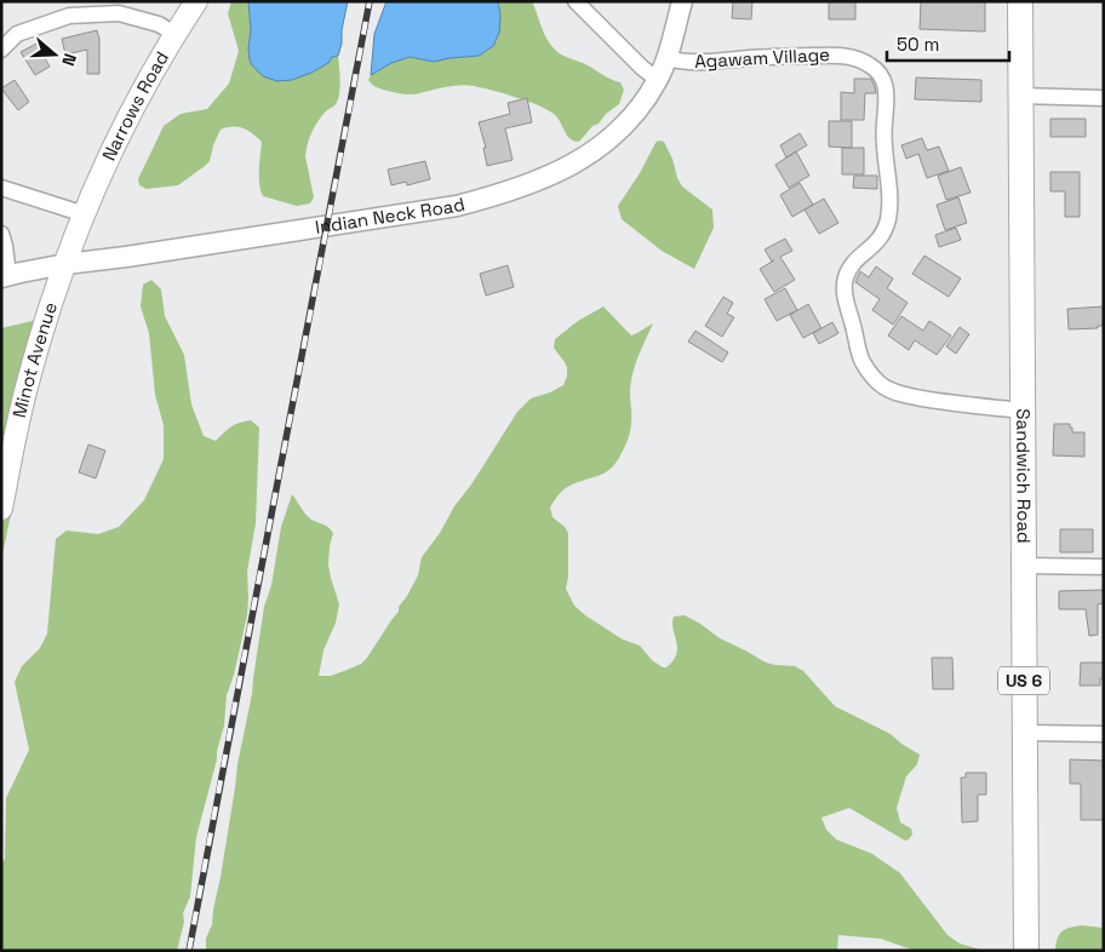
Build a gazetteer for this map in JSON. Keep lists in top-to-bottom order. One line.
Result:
{"streets":{"main road":["Narrows Road","Minot Avenue","Sandwich Road","US 6"],"street":["Agawam Village","Indian Neck Road"]},"crossings":[["Agawam Village","Indian Neck Road"],["Agawam Village","Sandwich Road"],["Narrows Road","Minot Avenue"],["Indian Neck Road","Minot Avenue"]],"scale_bar":"50 m","north":"right"}
